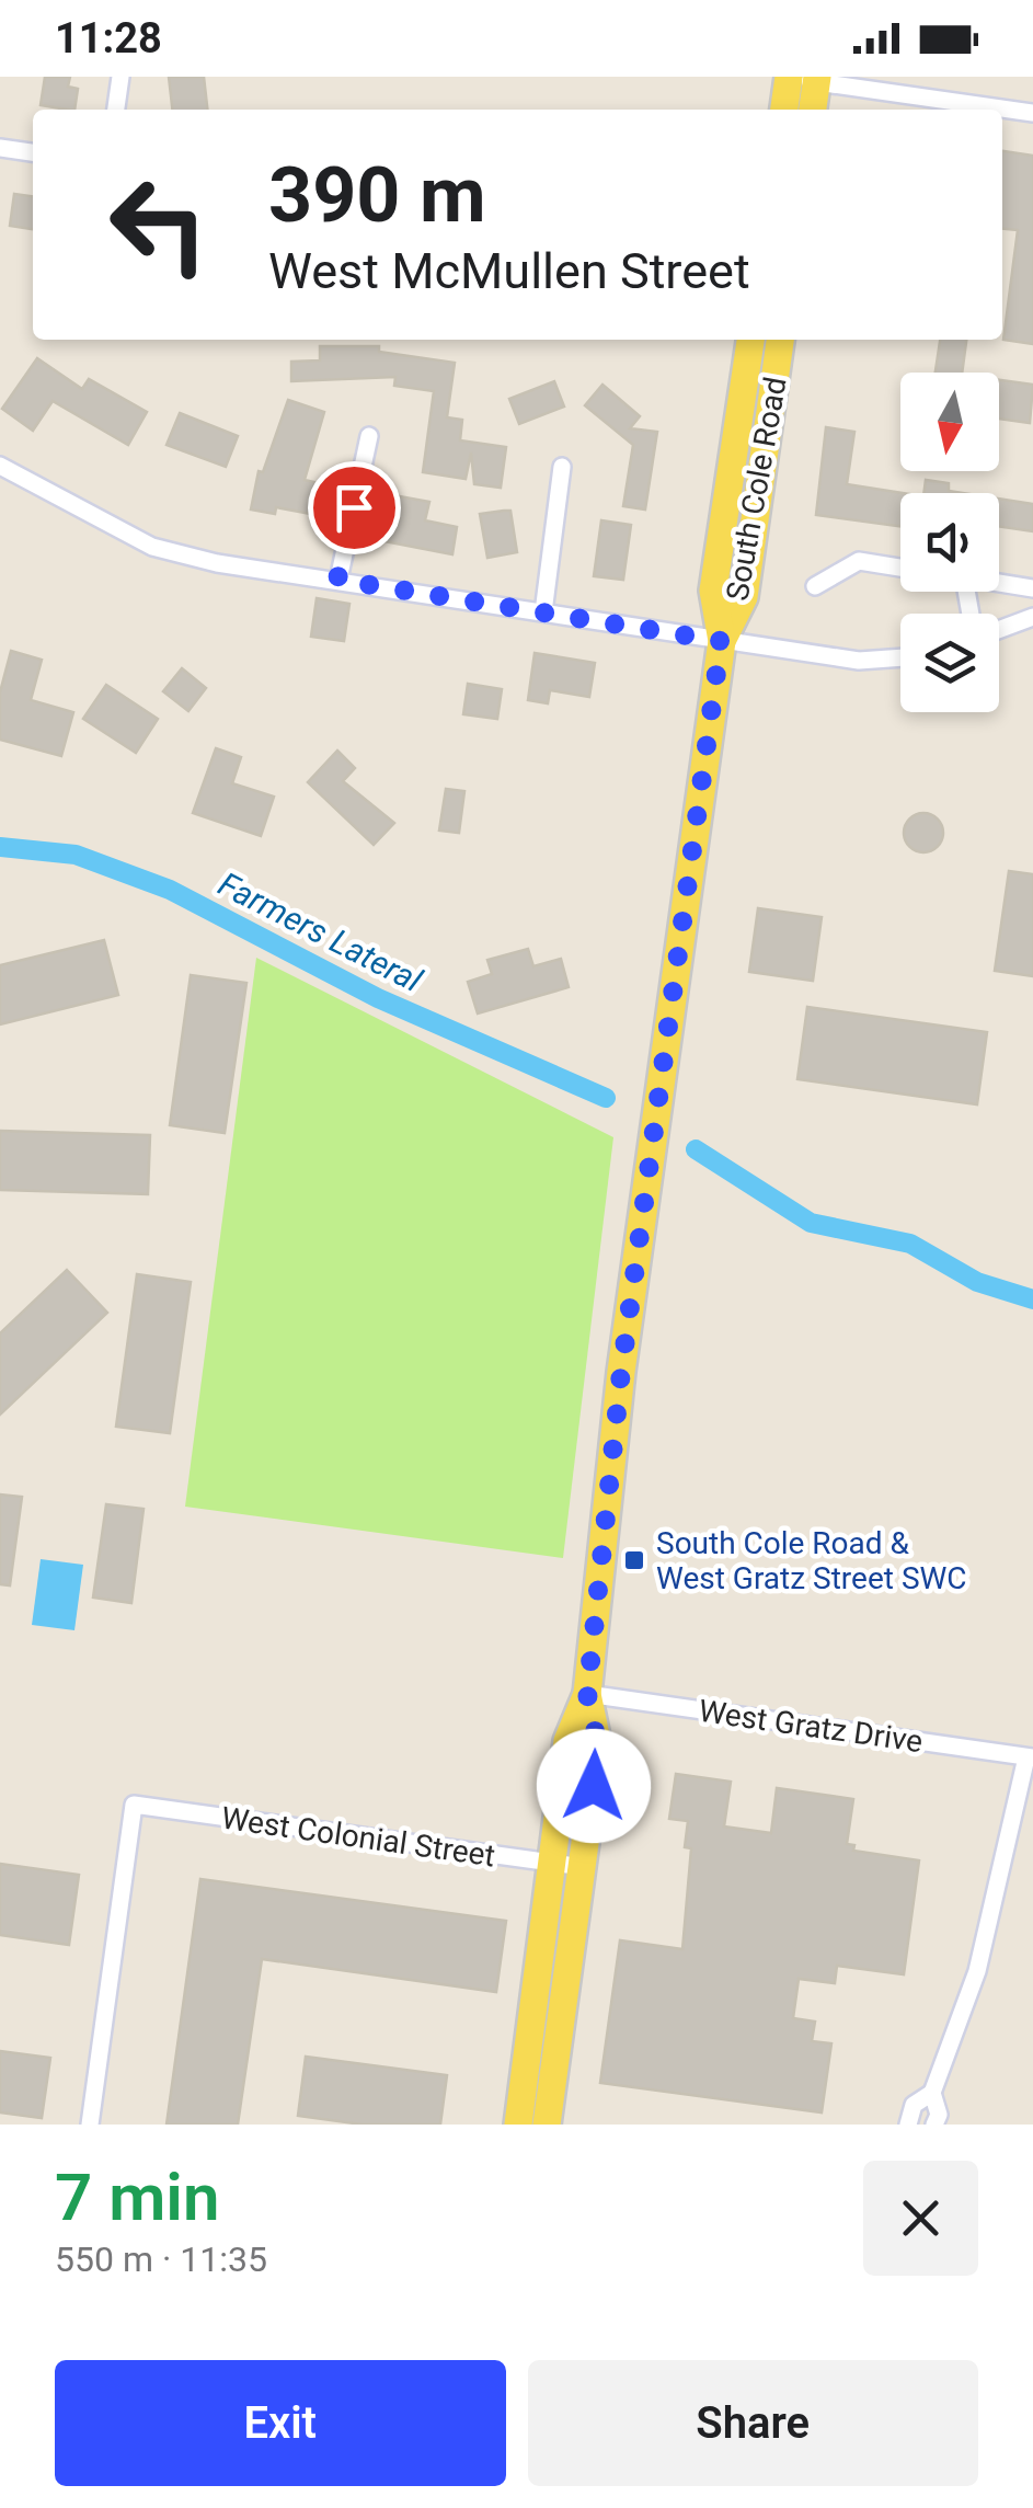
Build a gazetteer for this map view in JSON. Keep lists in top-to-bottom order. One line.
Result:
{"streets":{"main road":["South Cole Road"],"street":["West Gratz Drive","West Colonial Street"]},"crossings":[["South Cole Road","West Gratz Drive"],["South Cole Road","West Colonial Street"]],"water":["Farmers Lateral"],"places":{"transit":["South Cole Road & West Gratz Street SWC"]},"north":"bottom","page":{"status":"11:28","turn":["390 m","West McMullen Street"],"heading":["7 min","550 m · 11:35"],"buttons":["Exit","Share"]}}
